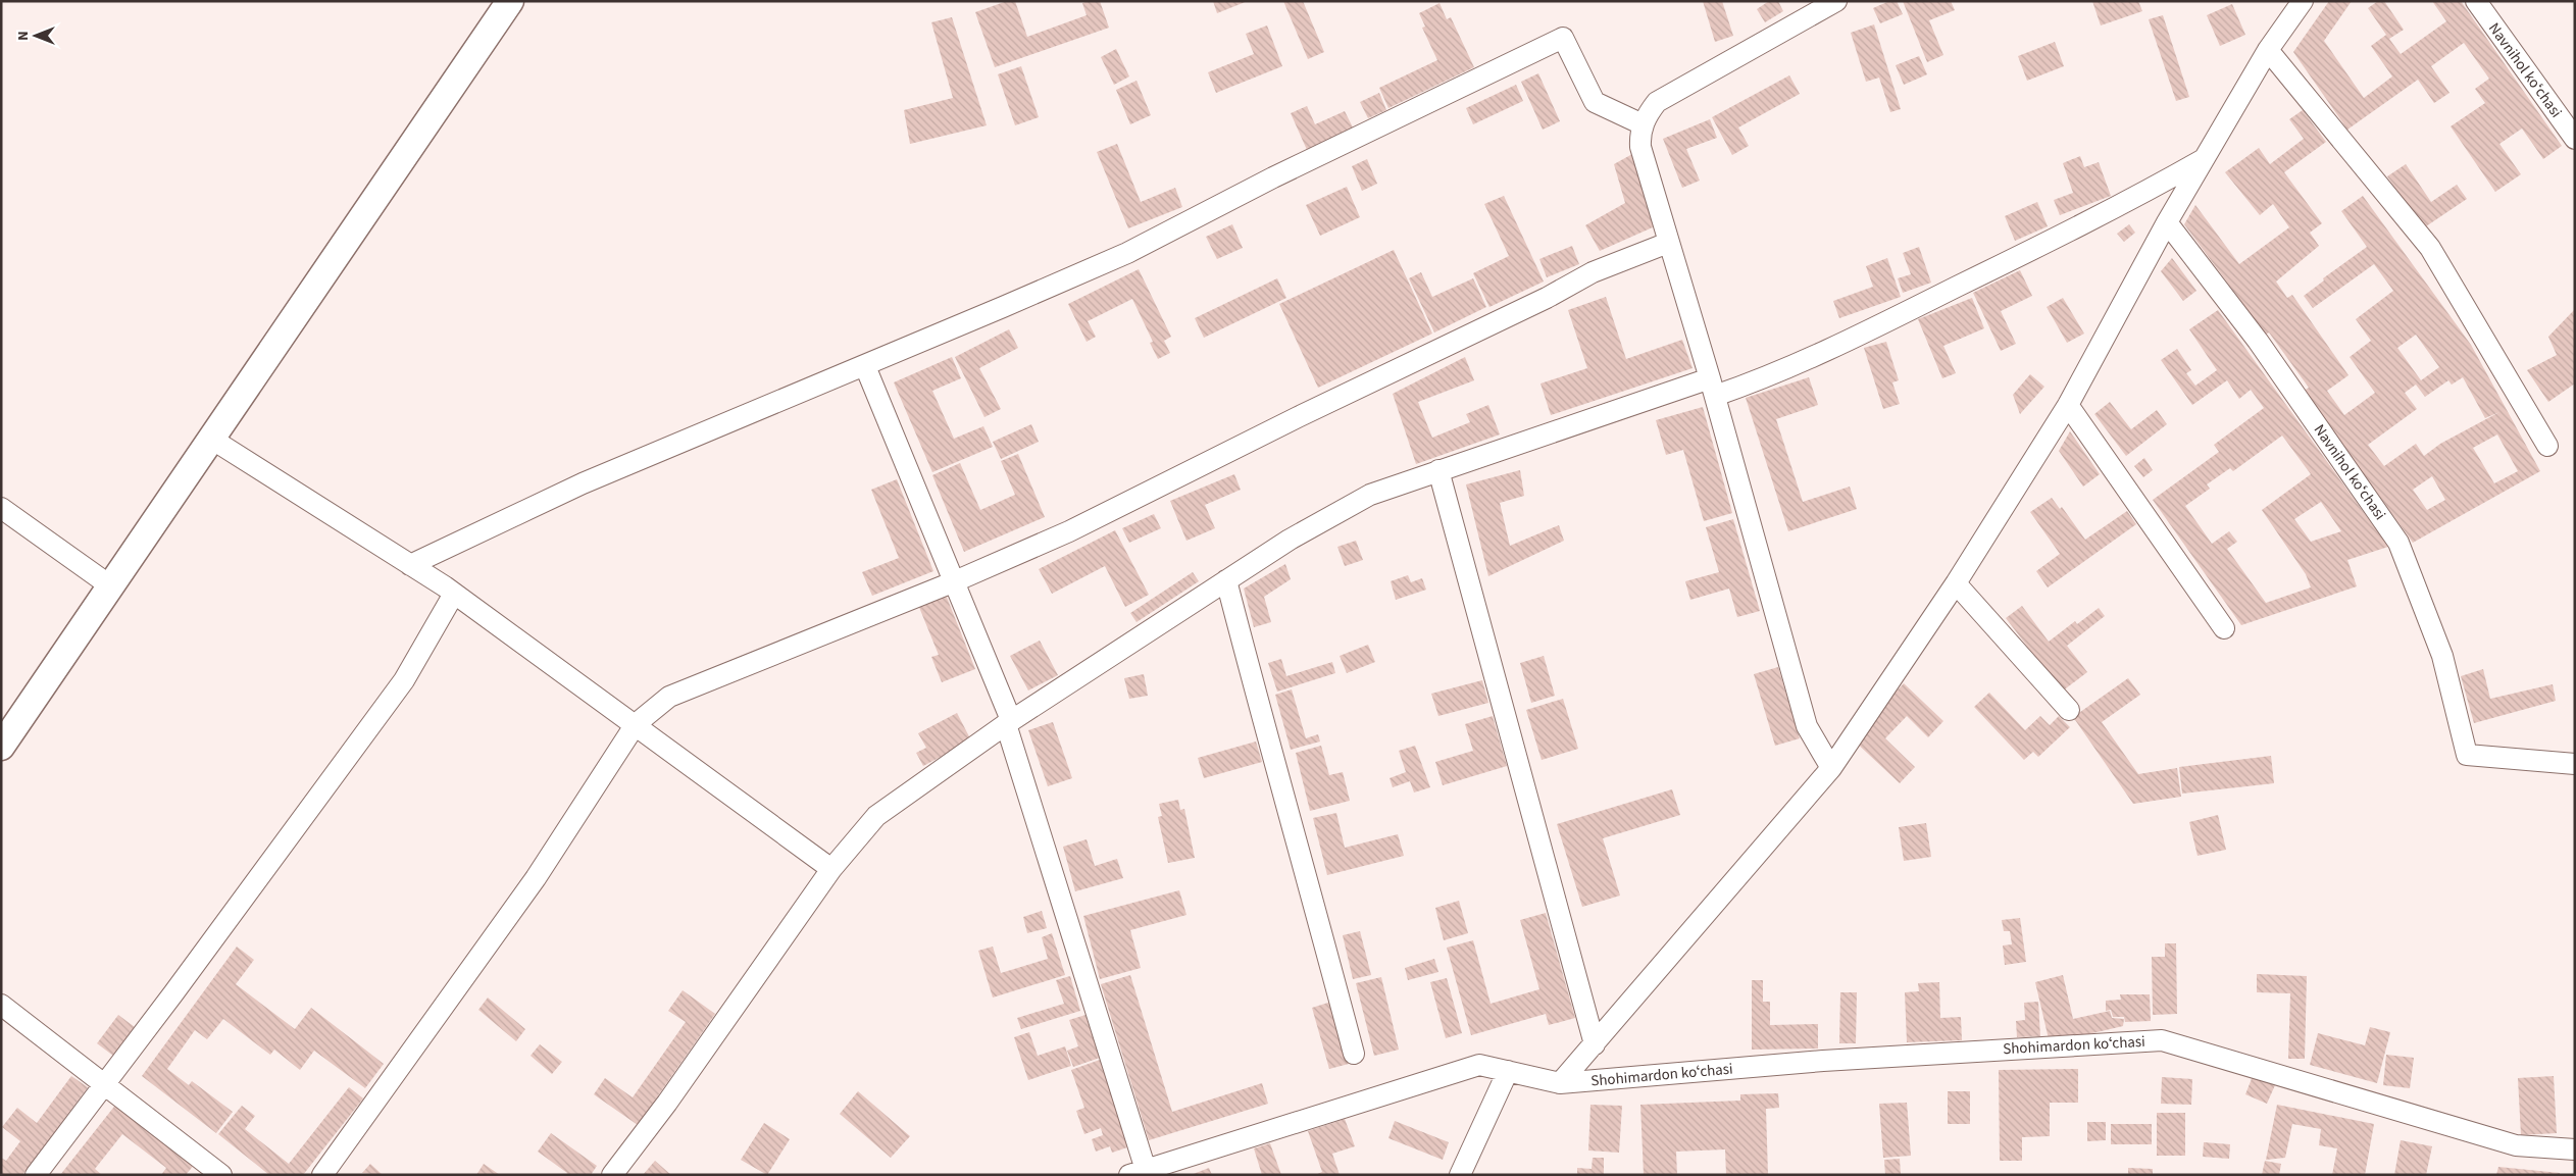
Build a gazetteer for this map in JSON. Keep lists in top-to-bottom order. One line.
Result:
{"streets":{"street":["Navnihol koʻchasi","Shohimardon koʻchasi"]},"north":"left"}
